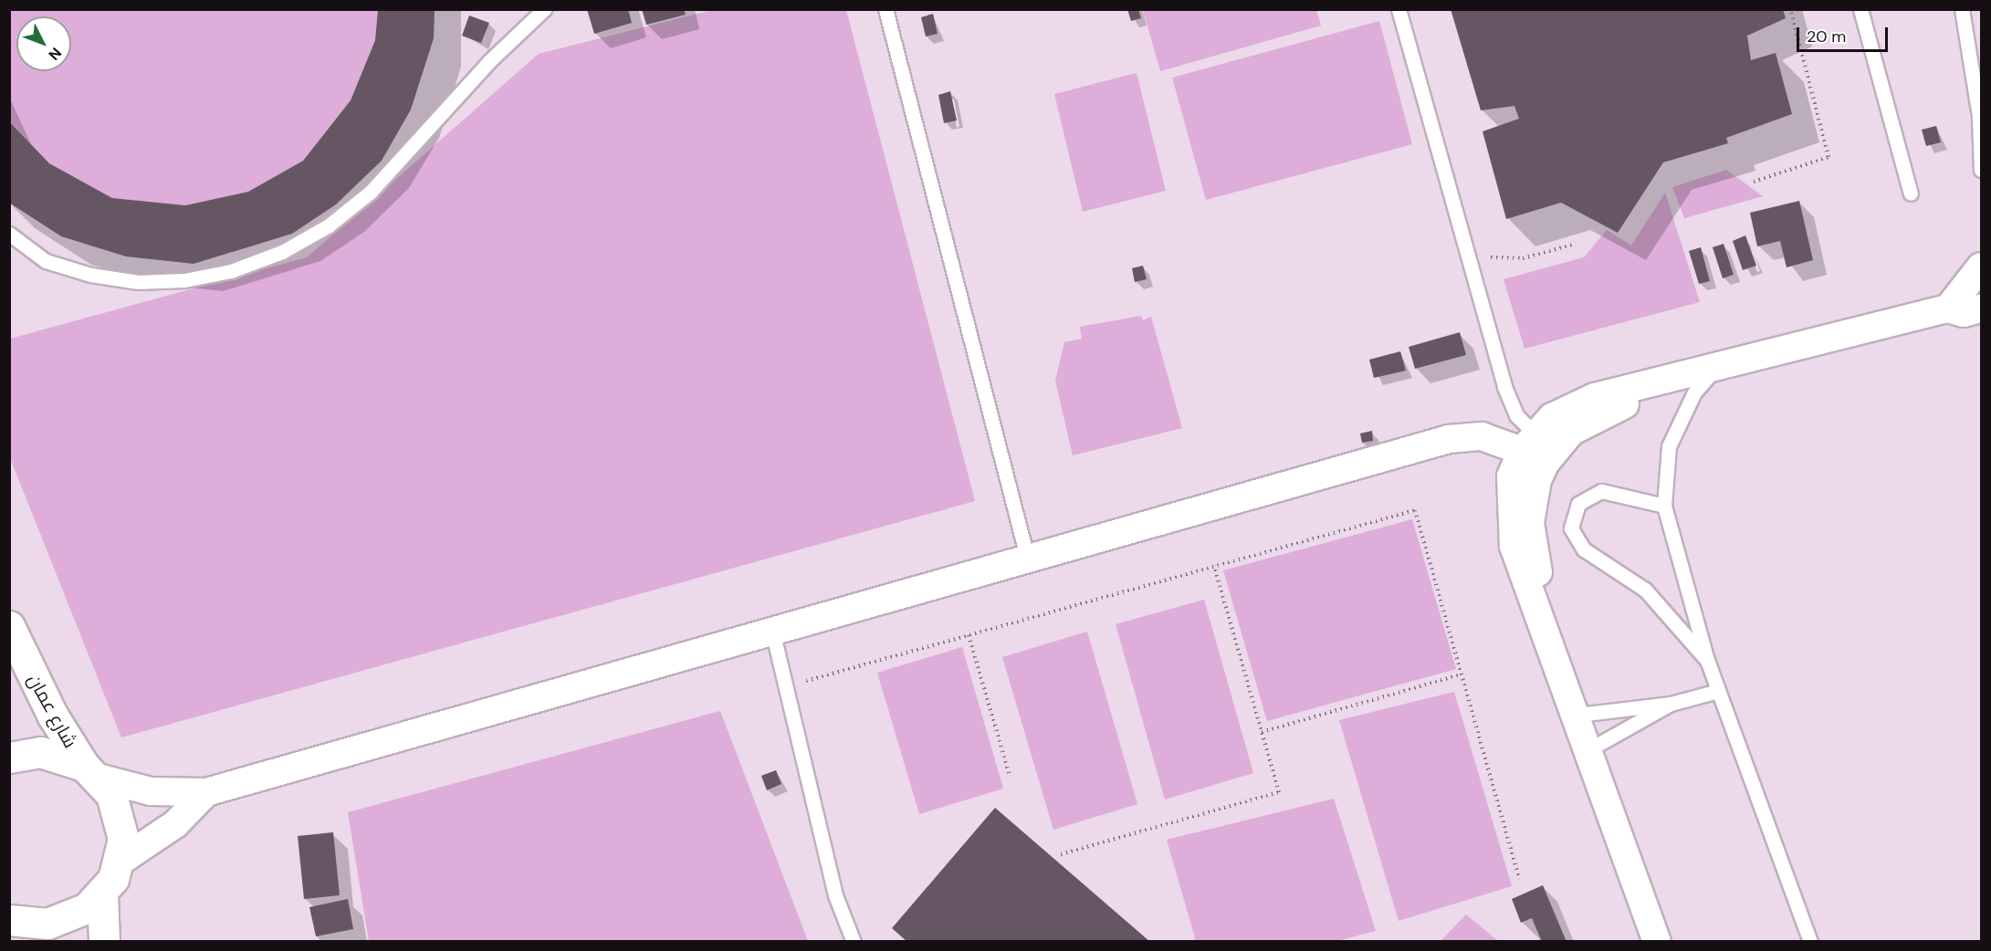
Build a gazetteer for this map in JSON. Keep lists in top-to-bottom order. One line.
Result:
{"streets":{"street":["شارع عمان"]},"scale_bar":"20 m","north":"bottom right"}
